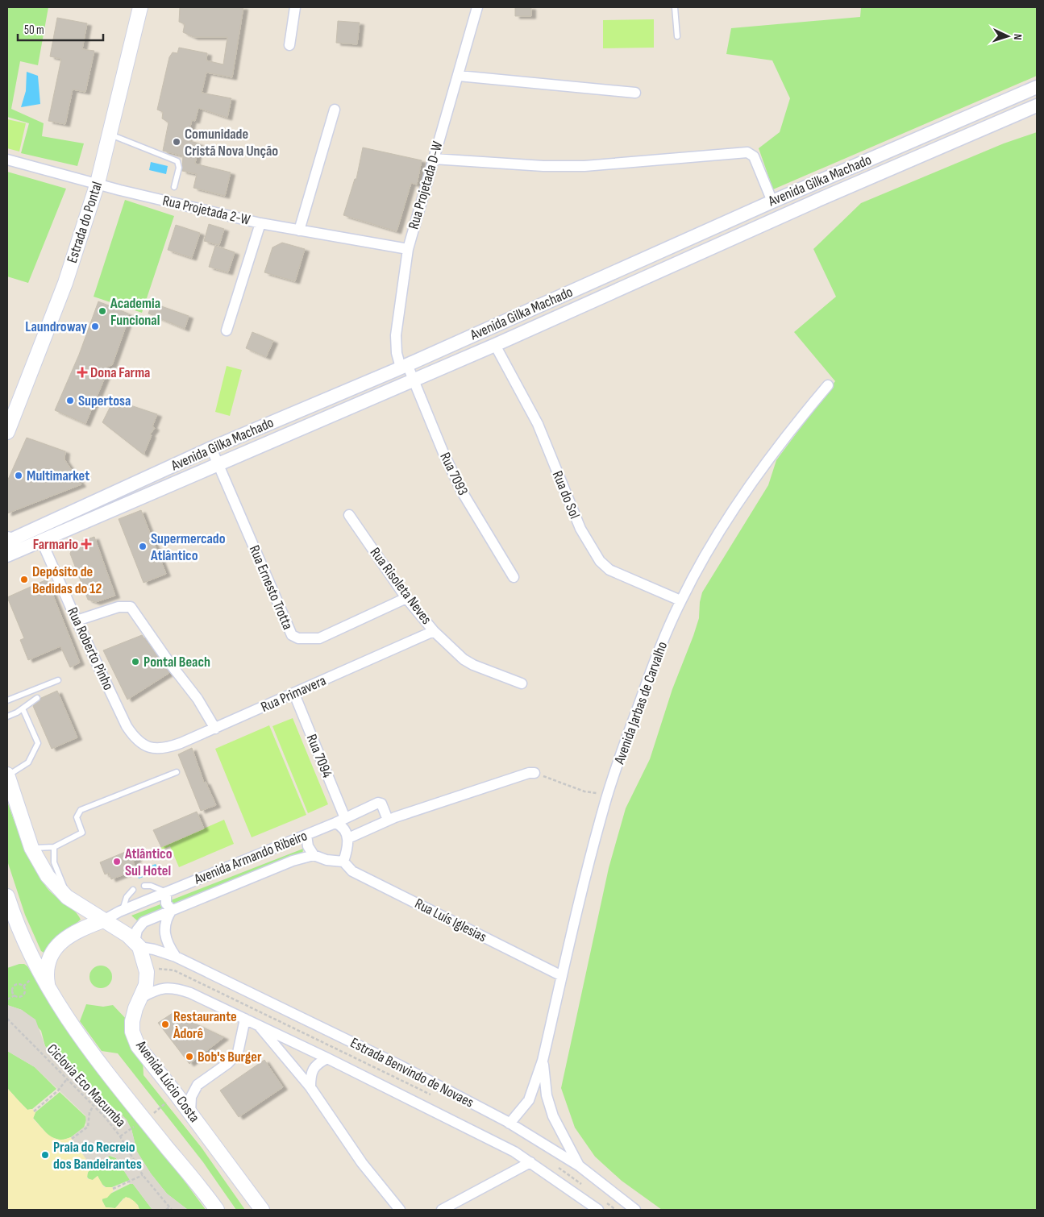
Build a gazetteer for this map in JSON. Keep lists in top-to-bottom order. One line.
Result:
{"streets":{"main road":["Estrada do Pontal","Avenida Lúcio Costa"],"street":["Avenida Gilka Machado","Rua Projetada D-W","Rua Projetada 2-W","Rua 7093","Rua do Sol","Rua Risoleta Neves","Rua Ernesto Trotta","Rua Roberto Pinho","Rua Primavera","Avenida Jarbas de Carvalho","Rua 7094","Avenida Armando Ribeiro","Rua Luís Iglesias","Estrada Benvindo de Novaes"],"path":["Ciclovia Eco Macumba"]},"crossings":[["Avenida Gilka Machado","Rua Projetada D-W"],["Avenida Gilka Machado","Rua 7093"],["Avenida Gilka Machado","Rua do Sol"],["Avenida Gilka Machado","Rua Ernesto Trotta"],["Avenida Gilka Machado","Rua Roberto Pinho"],["Rua Projetada D-W","Rua Projetada 2-W"],["Rua Projetada D-W","Rua 7093"],["Rua Projetada 2-W","Estrada do Pontal"],["Rua do Sol","Avenida Jarbas de Carvalho"],["Rua Risoleta Neves","Rua Ernesto Trotta"],["Rua Risoleta Neves","Rua Primavera"],["Rua Roberto Pinho","Rua Primavera"],["Rua Primavera","Rua 7094"],["Avenida Jarbas de Carvalho","Rua Luís Iglesias"],["Avenida Jarbas de Carvalho","Estrada Benvindo de Novaes"],["Rua 7094","Avenida Armando Ribeiro"],["Avenida Armando Ribeiro","Rua Luís Iglesias"],["Avenida Armando Ribeiro","Estrada Benvindo de Novaes"],["Avenida Armando Ribeiro","Avenida Lúcio Costa"],["Estrada Benvindo de Novaes","Avenida Lúcio Costa"]],"places":{"other":["Comunidade Cristã Nova Unção","Academia Funcional","Laundroway","Supertosa","Multimarket","Supermercado Atlântico","Depósito de Bedidas do 12","Pontal Beach","Atlântico Sul Hotel","Restaurante Àdorê","Bob's Burger","Praia do Recreio dos Bandeirantes"],"health":["Dona Farma","Farmario"]},"scale_bar":"50 m","north":"right"}
